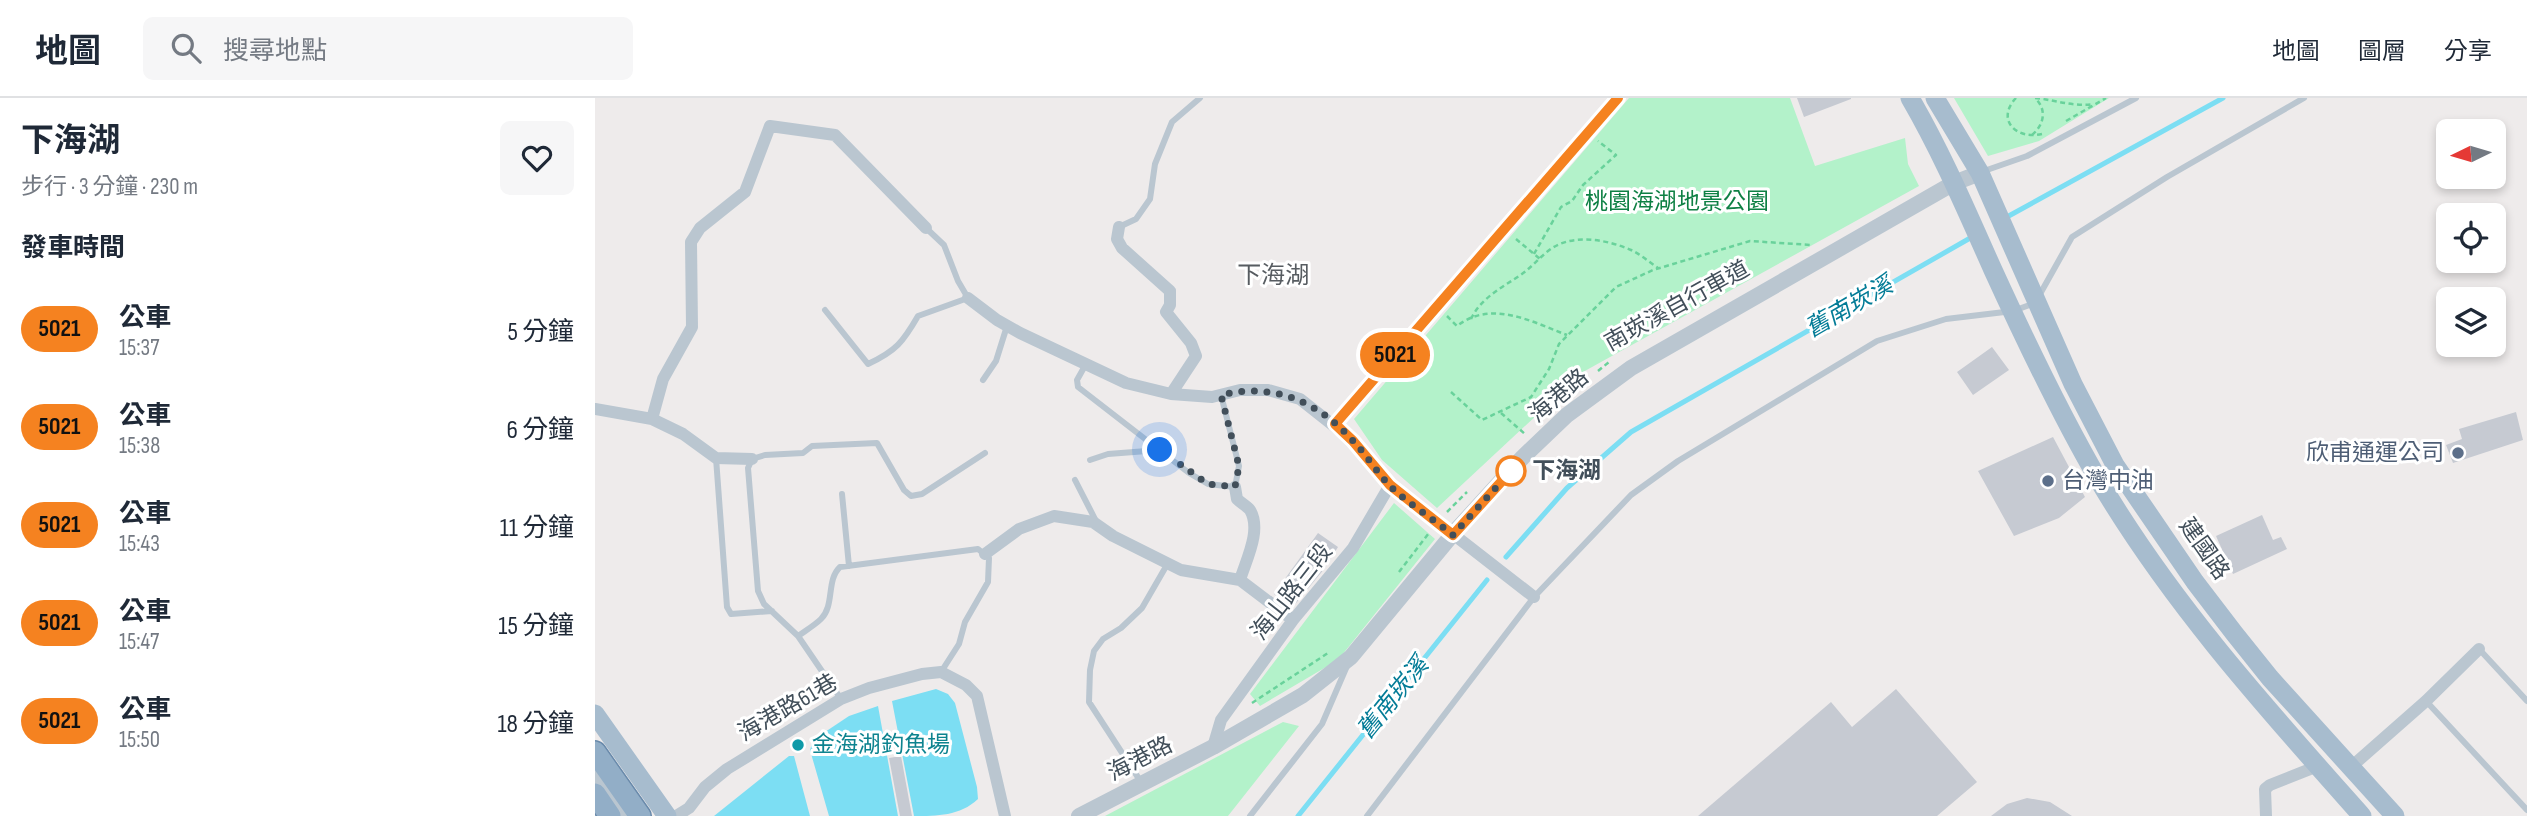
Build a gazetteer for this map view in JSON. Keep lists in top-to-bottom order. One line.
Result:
{"streets":{"main road":["建國路"],"street":["海港路","海山路三段","海港路61巷"],"path":["南崁溪自行車道"]},"crossings":[["海港路","建國路"],["海港路","海山路三段"]],"districts":["下海湖"],"water":["舊南崁溪"],"parks":["桃園海湖地景公園"],"places":["欣甫通運公司","下海湖","台灣中油","金海湖釣魚場"],"lines":["bus line 5021"],"north":"left","page":{"header":"地圖","search":"搜尋地點","nav":["地圖","圖層","分享"],"heading":[["下海湖","步行 · 3 分鐘 · 230 m"],"發車時間"],"on_map":"5021","list":[{"mark":"5021","name":"公車","note":"15:37","value":"5 分鐘"},{"mark":"5021","name":"公車","note":"15:38","value":"6 分鐘"},{"mark":"5021","name":"公車","note":"15:43","value":"11 分鐘"},{"mark":"5021","name":"公車","note":"15:47","value":"15 分鐘"},{"mark":"5021","name":"公車","note":"15:50","value":"18 分鐘"}]}}
